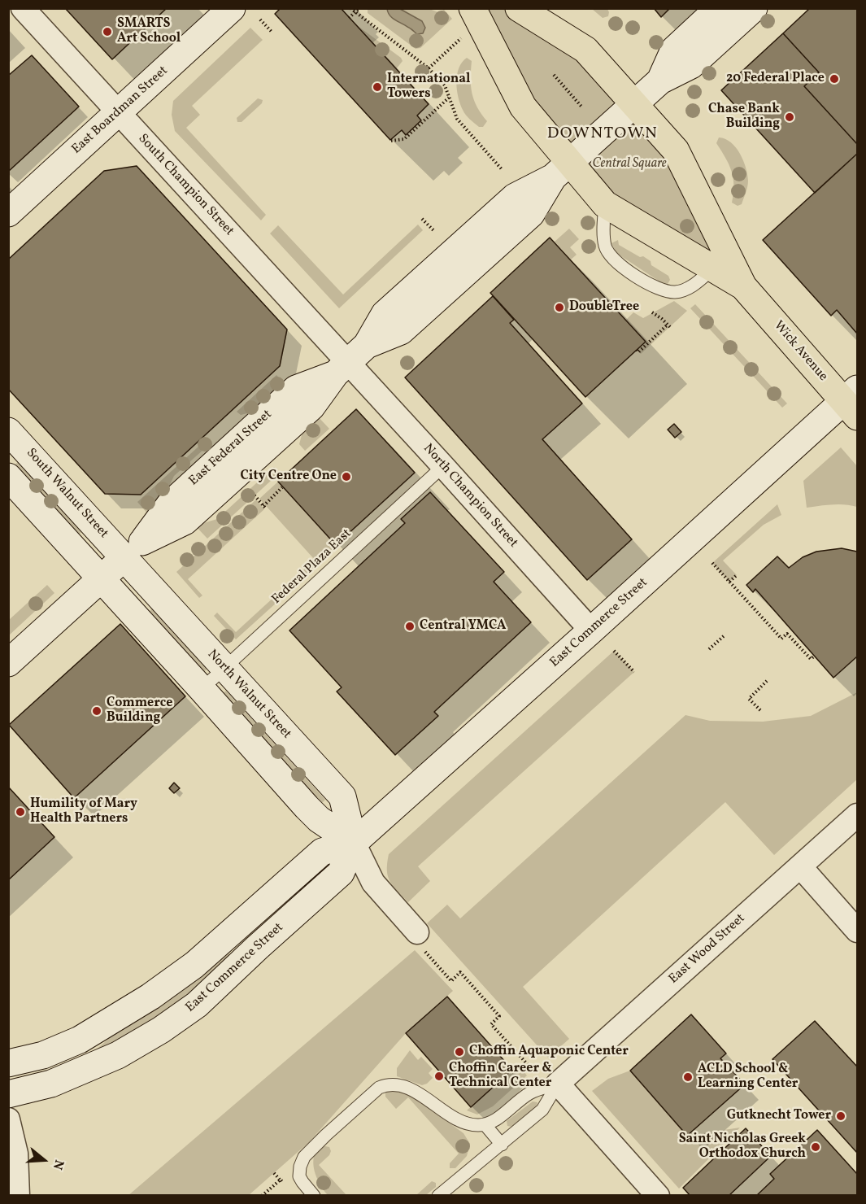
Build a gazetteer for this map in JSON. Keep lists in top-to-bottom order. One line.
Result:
{"streets":{"main road":["Wick Avenue"],"street":["East Boardman Street","South Champion Street","East Federal Street","South Walnut Street","North Champion Street","East Commerce Street","North Walnut Street","East Wood Street"],"lane":["Federal Plaza East"]},"crossings":[["East Boardman Street","South Champion Street"],["South Champion Street","East Federal Street"],["South Champion Street","North Champion Street"],["Wick Avenue","East Commerce Street"],["East Federal Street","South Walnut Street"],["East Federal Street","North Champion Street"],["East Federal Street","North Walnut Street"],["South Walnut Street","North Walnut Street"],["North Champion Street","Federal Plaza East"],["North Champion Street","East Commerce Street"],["Federal Plaza East","North Walnut Street"],["East Commerce Street","North Walnut Street"]],"districts":["DOWNTOWN"],"parks":["Central Square"],"places":["SMARTS Art School","20 Federal Place","International Towers","Chase Bank Building","DoubleTree","City Centre One","Central YMCA","Commerce Building","Humility of Mary Health Partners","Choffin Aquaponic Center","Choffin Career & Technical Center","ACLD School & Learning Center","Gutknecht Tower","Saint Nicholas Greek Orthodox Church"],"north":"right"}
